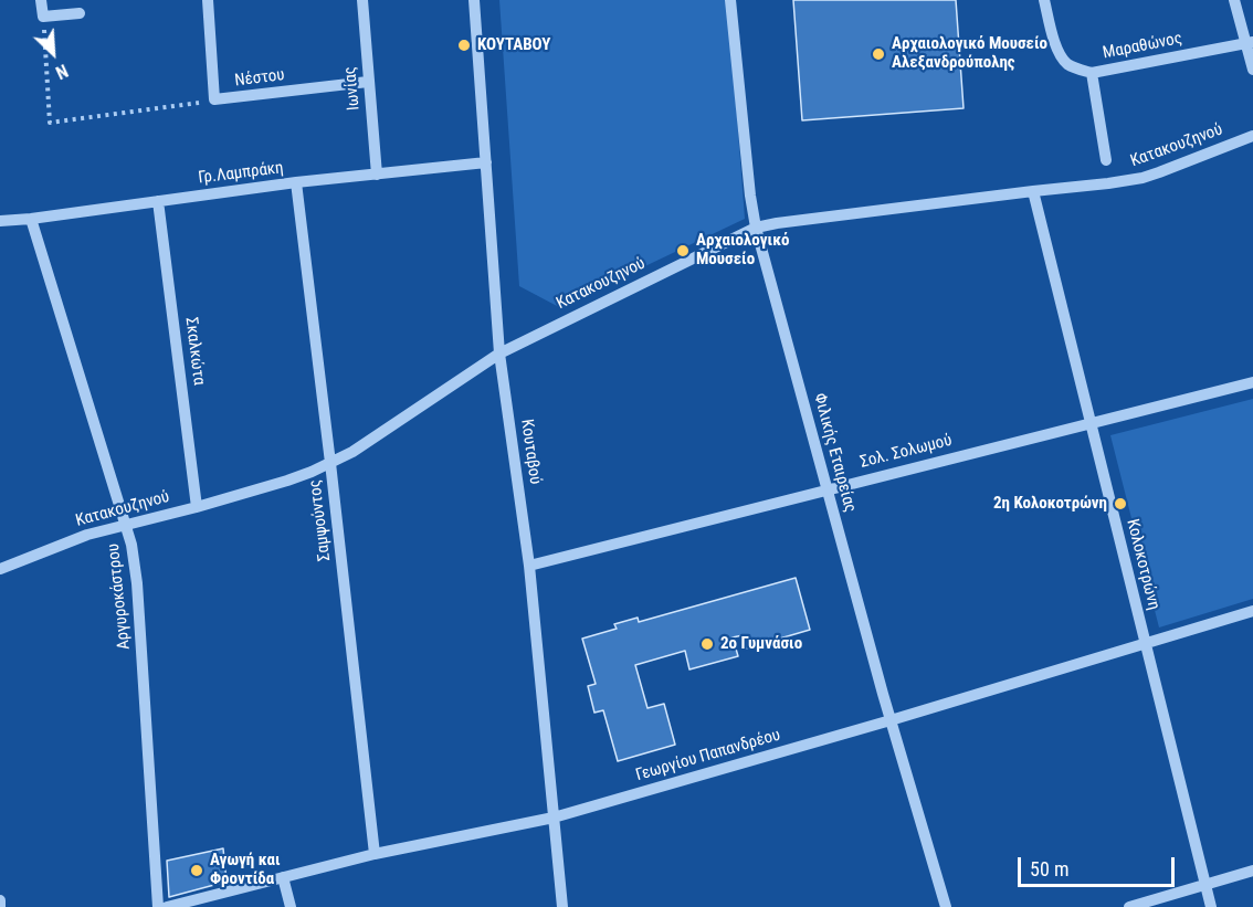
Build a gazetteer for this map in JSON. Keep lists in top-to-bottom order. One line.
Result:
{"streets":{"street":["Μαραθώνος","Νέστου","Ιωνίας","Κατακουζηνού","Γρ.Λαμπράκη","Σκαλκώτα","Κουταβού","Σολ. Σολωμού","Φιλικής Εταιρείας","Σαμψούντος","Κολοκοτρώνη","Αργυροκάστρου","Γεωργίου Παπανδρέου"]},"crossings":[["Νέστου","Ιωνίας"],["Ιωνίας","Γρ.Λαμπράκη"],["Κατακουζηνού","Σκαλκώτα"],["Κατακουζηνού","Κουταβού"],["Κατακουζηνού","Φιλικής Εταιρείας"],["Κατακουζηνού","Σαμψούντος"],["Κατακουζηνού","Κολοκοτρώνη"],["Κατακουζηνού","Αργυροκάστρου"],["Γρ.Λαμπράκη","Σκαλκώτα"],["Γρ.Λαμπράκη","Κουταβού"],["Γρ.Λαμπράκη","Σαμψούντος"],["Γρ.Λαμπράκη","Αργυροκάστρου"],["Κουταβού","Σολ. Σολωμού"],["Κουταβού","Γεωργίου Παπανδρέου"],["Σολ. Σολωμού","Φιλικής Εταιρείας"],["Σολ. Σολωμού","Κολοκοτρώνη"],["Φιλικής Εταιρείας","Γεωργίου Παπανδρέου"],["Σαμψούντος","Γεωργίου Παπανδρέου"],["Κολοκοτρώνη","Γεωργίου Παπανδρέου"]],"places":["ΚΟΥΤΑΒΟΥ","Αρχαιολογικό Μουσείο Αλεξανδρούπολης","Αρχαιολογικό Μουσείο","2η Κολοκοτρώνη","2ο Γυμνάσιο","Αγωγή και Φροντίδα"],"scale_bar":"50 m","north":"bottom right"}
